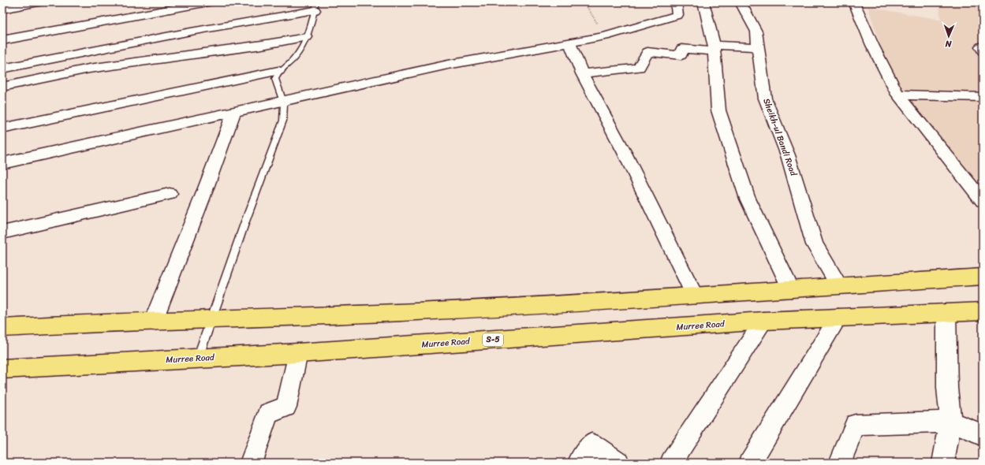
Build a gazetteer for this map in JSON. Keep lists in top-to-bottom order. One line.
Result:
{"streets":{"main road":["Murree Road","S-5"],"street":["Sheikh-ul Bandi Road"]},"north":"bottom"}
